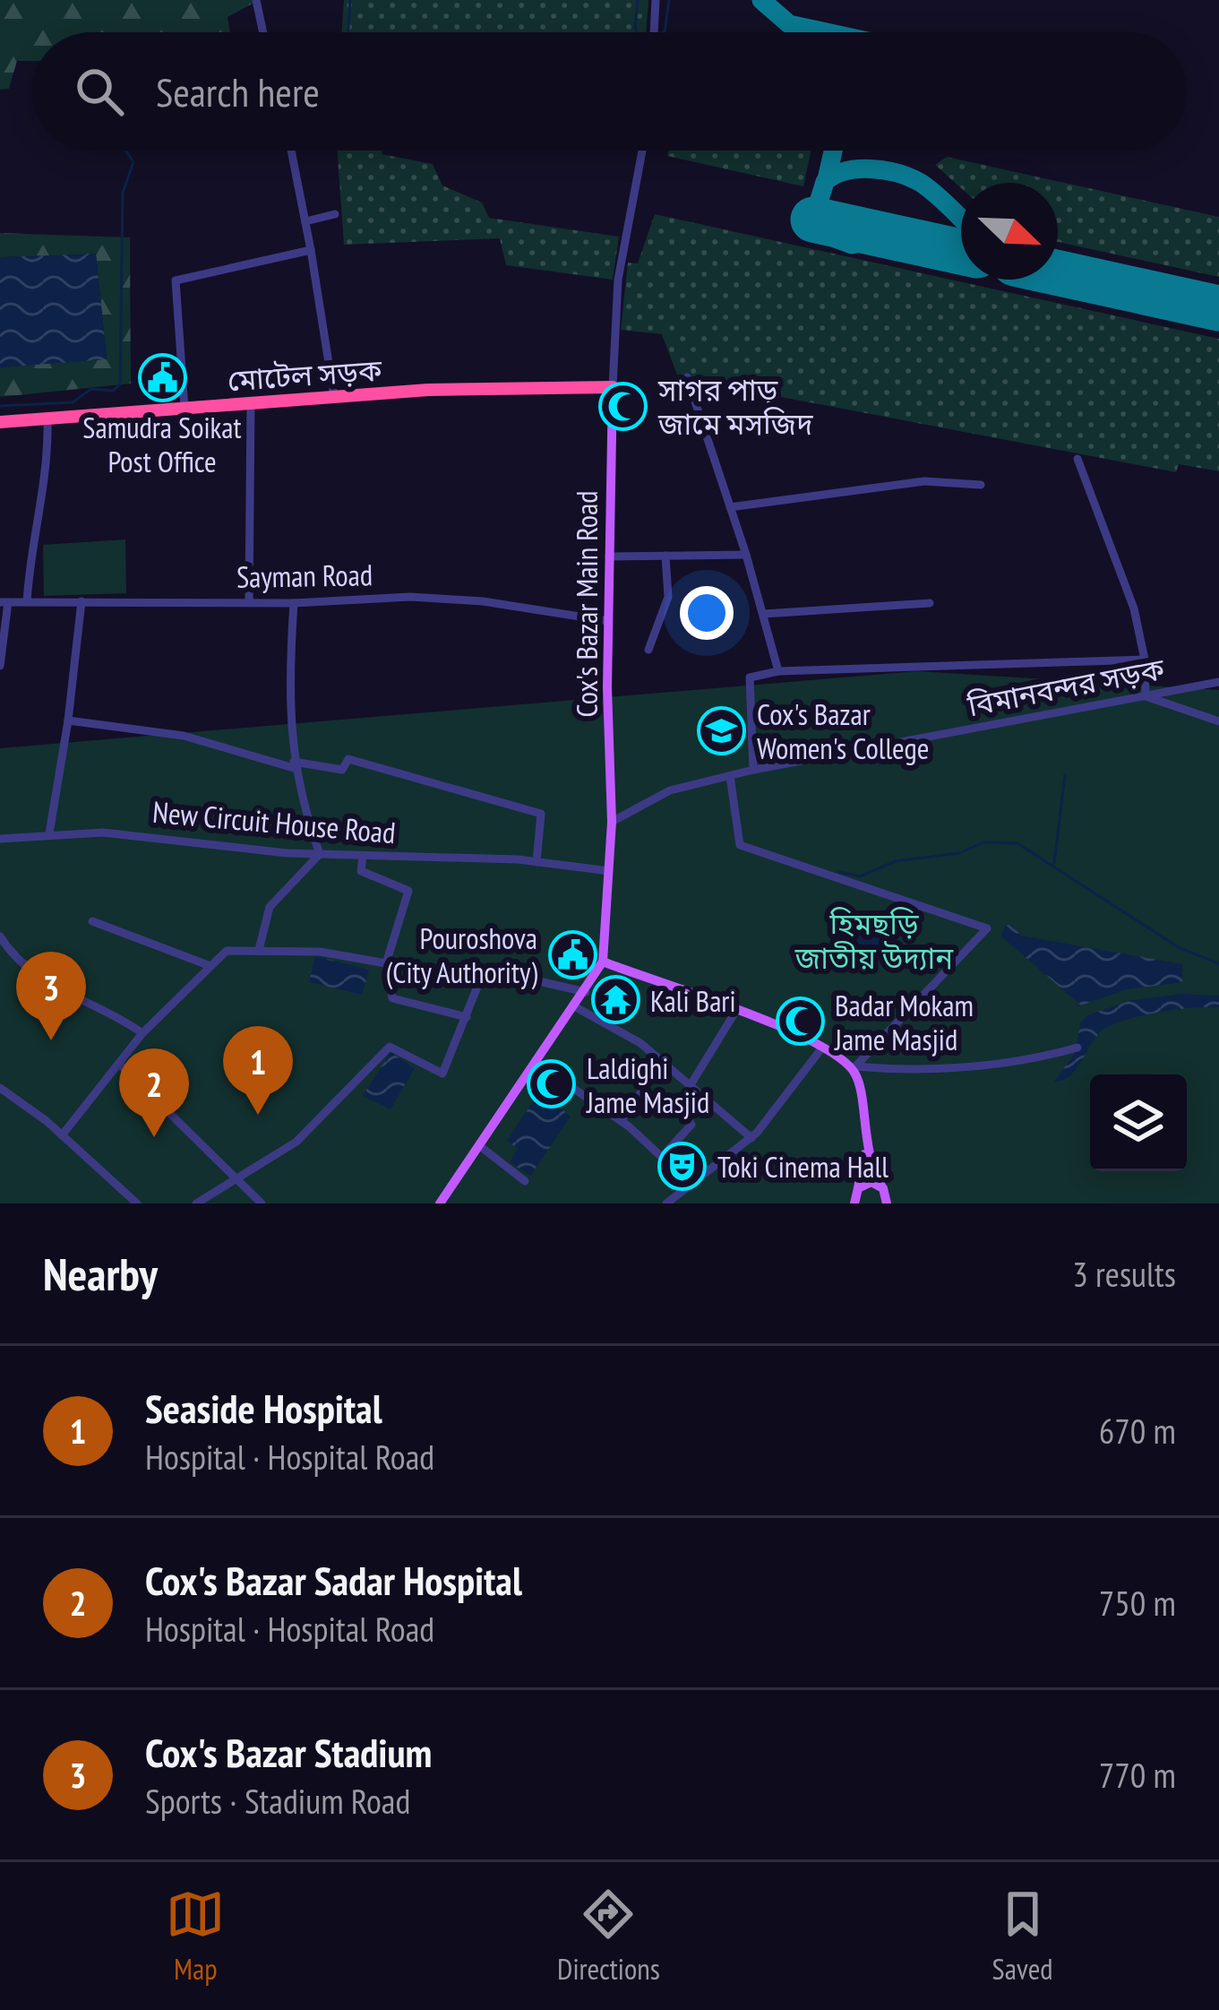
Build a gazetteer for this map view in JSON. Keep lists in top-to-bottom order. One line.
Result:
{"streets":{"highway":["মোটেল সড়ক"],"main road":["Cox's Bazar Main Road"],"street":["Sayman Road","বিমানবন্দর সড়ক","New Circuit House Road"]},"crossings":[["মোটেল সড়ক","Cox's Bazar Main Road"],["Sayman Road","Cox's Bazar Main Road"],["Cox's Bazar Main Road","বিমানবন্দর সড়ক"],["Cox's Bazar Main Road","New Circuit House Road"]],"parks":["হিমছড়ি জাতীয় উদ্যান"],"places":{"public building":["Samudra Soikat Post Office","Pouroshova (City Authority)"],"mosque":["সাগর পাড় জামে মসজিদ","Badar Mokam Jame Masjid","Laldighi Jame Masjid"],"school or university":["Cox's Bazar Women's College"],"temple":["Kali Bari"],"theatre":["Toki Cinema Hall"]},"north":"bottom right","page":{"search":"Search here","pins":["3","1","2"],"heading":["Nearby","3 results"],"list":[{"mark":"1","name":"Seaside Hospital","note":"Hospital · Hospital Road","value":"670 m"},{"mark":"2","name":"Cox's Bazar Sadar Hospital","note":"Hospital · Hospital Road","value":"750 m"},{"mark":"3","name":"Cox's Bazar Stadium","note":"Sports · Stadium Road","value":"770 m"}],"nav":["Map","Directions","Saved"]}}
